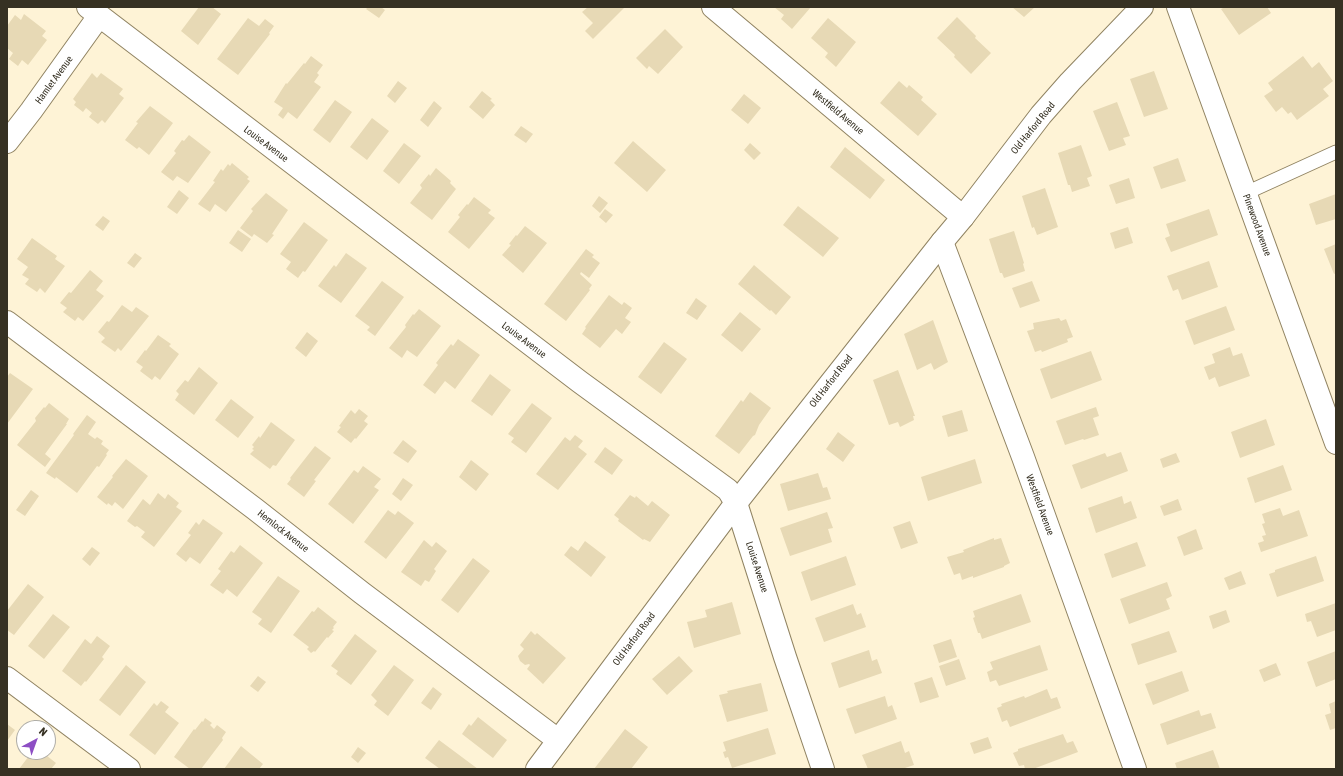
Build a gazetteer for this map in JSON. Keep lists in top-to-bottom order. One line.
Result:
{"streets":{"street":["Hamlet Avenue","Westfield Avenue","Old Harford Road","Louise Avenue","Pinewood Avenue","Hemlock Avenue"]},"crossings":[["Hamlet Avenue","Louise Avenue"],["Westfield Avenue","Old Harford Road"],["Old Harford Road","Louise Avenue"],["Old Harford Road","Hemlock Avenue"]],"north":"top right"}
